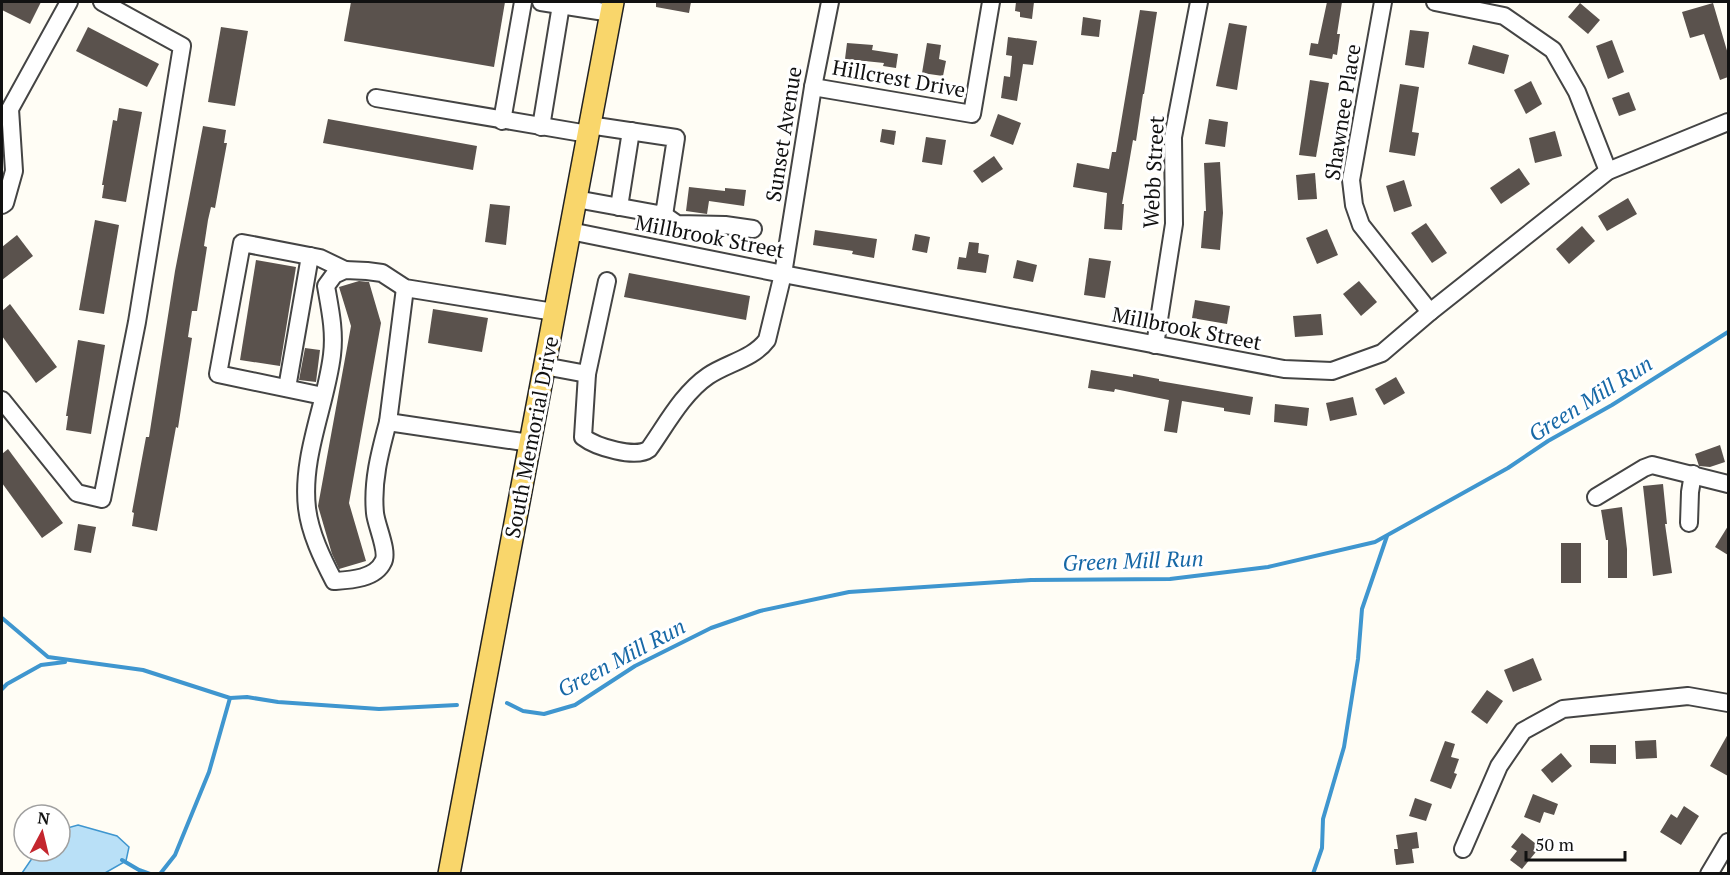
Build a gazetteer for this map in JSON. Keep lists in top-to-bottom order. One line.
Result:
{"streets":{"main road":["South Memorial Drive"],"street":["Hillcrest Drive","Shawnee Place","Sunset Avenue","Webb Street","Millbrook Street"]},"crossings":[["Hillcrest Drive","Sunset Avenue"],["Shawnee Place","Millbrook Street"],["Sunset Avenue","Millbrook Street"],["Webb Street","Millbrook Street"],["Millbrook Street","South Memorial Drive"]],"water":["Green Mill Run"],"scale_bar":"50 m","north":"top"}
